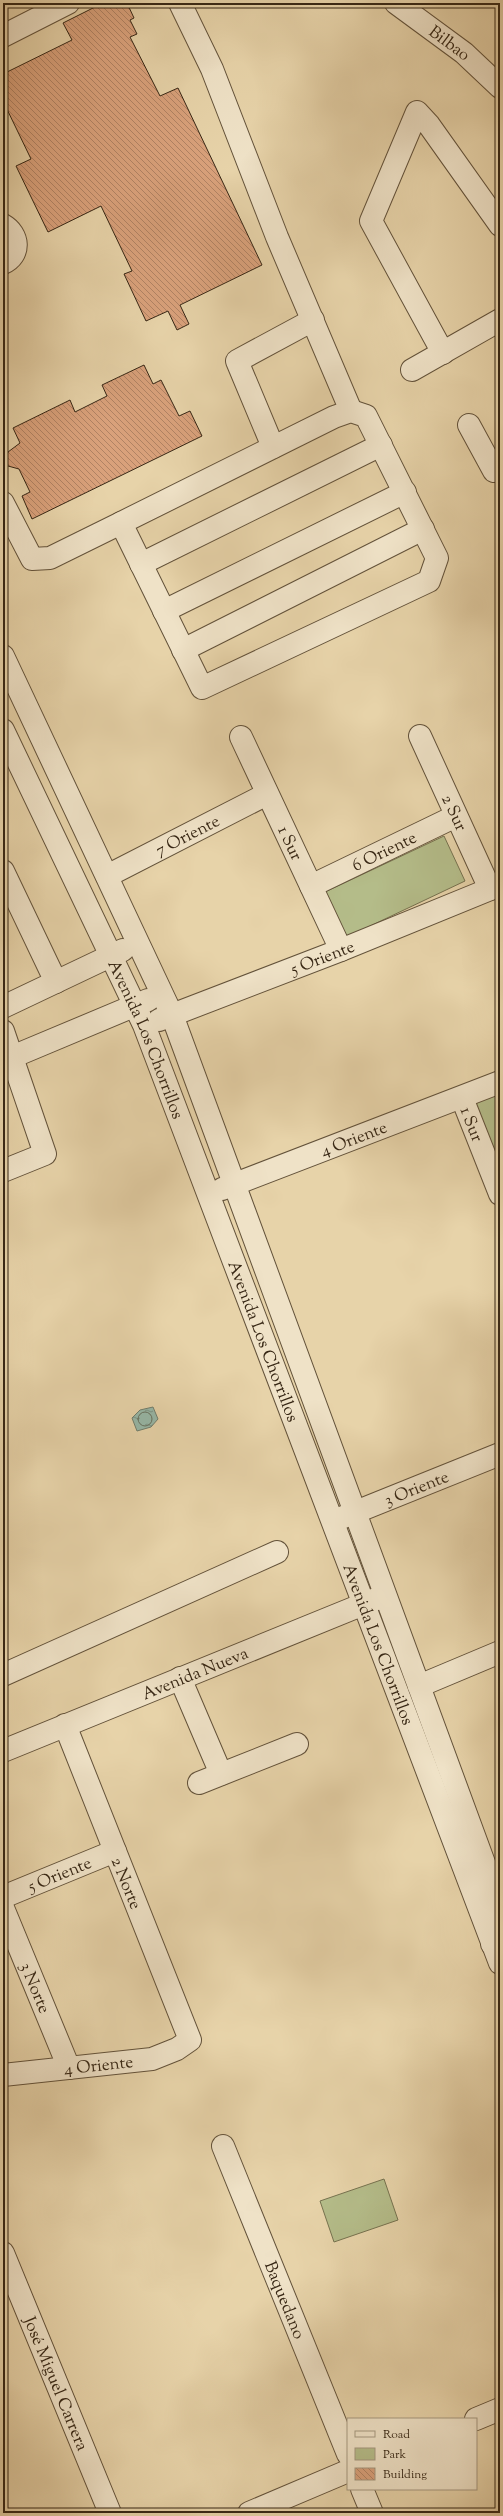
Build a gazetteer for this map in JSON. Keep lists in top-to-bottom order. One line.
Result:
{"streets":{"street":["Bilbao","2 Sur","7 Oriente","1 Sur","6 Oriente","5 Oriente","Avenida Los Chorrillos","4 Oriente","3 Oriente","Avenida Nueva","2 Norte","3 Norte","Baquedano","José Miguel Carrera"]},"crossings":[["2 Sur","6 Oriente"],["2 Sur","5 Oriente"],["7 Oriente","1 Sur"],["7 Oriente","Avenida Los Chorrillos"],["1 Sur","6 Oriente"],["1 Sur","5 Oriente"],["1 Sur","4 Oriente"],["5 Oriente","Avenida Los Chorrillos"],["5 Oriente","2 Norte"],["Avenida Los Chorrillos","4 Oriente"],["Avenida Los Chorrillos","3 Oriente"],["Avenida Los Chorrillos","Avenida Nueva"],["4 Oriente","2 Norte"],["4 Oriente","3 Norte"],["Avenida Nueva","2 Norte"]],"legend":["Road","Park","Building"]}
